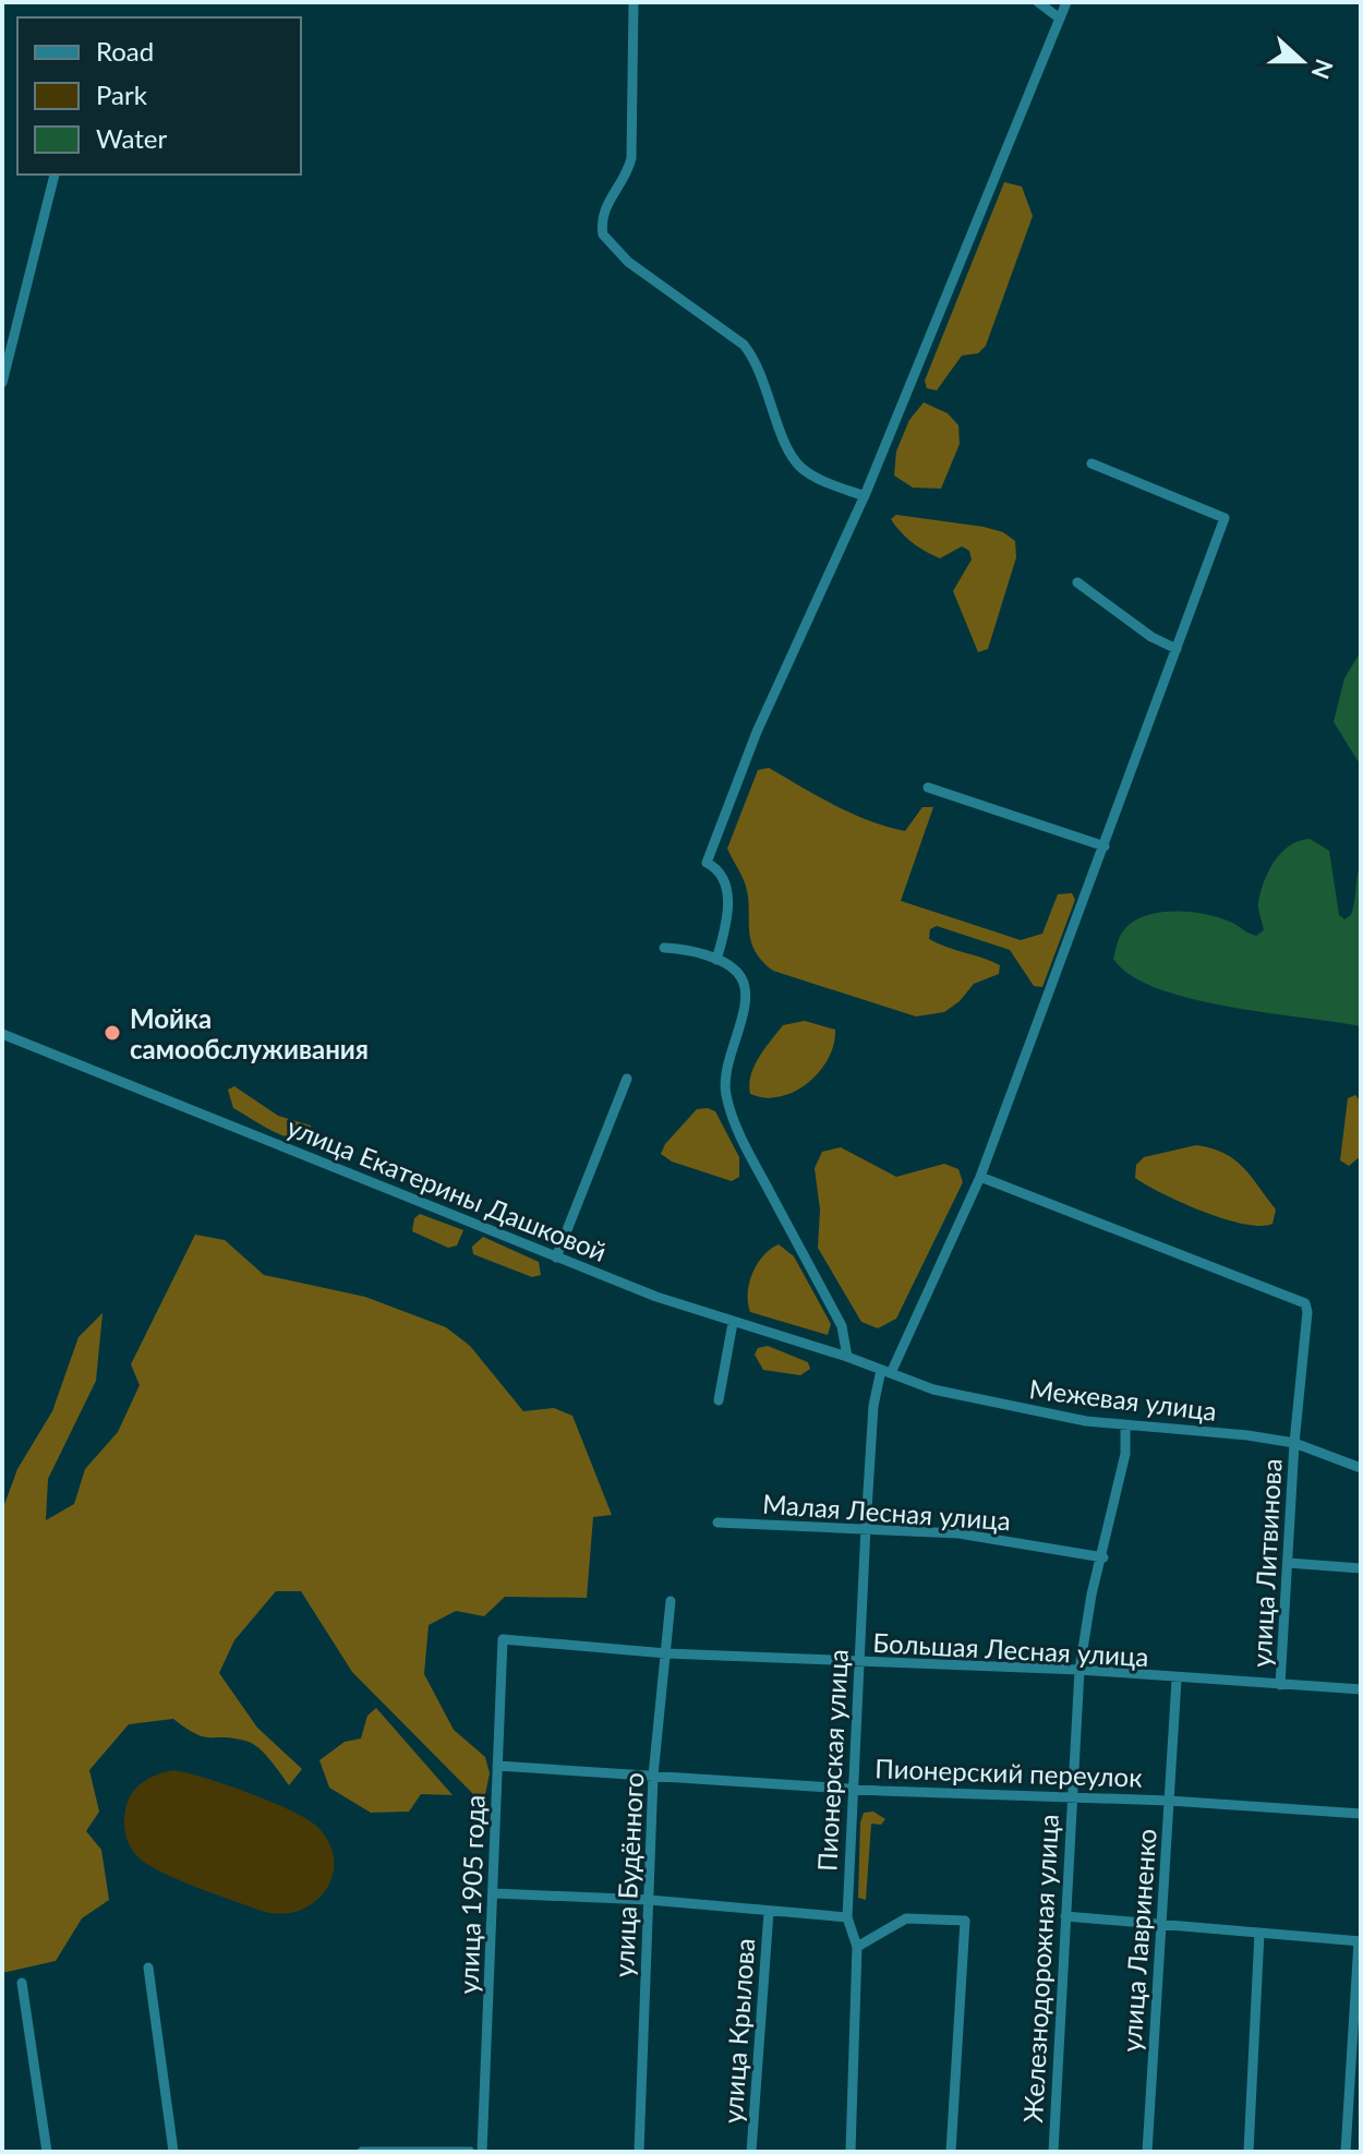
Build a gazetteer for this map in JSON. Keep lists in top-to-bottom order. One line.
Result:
{"streets":{"street":["улица Екатерины Дашковой","Межевая улица","Малая Лесная улица","улица Литвинова","Большая Лесная улица","Пионерская улица","Пионерский переулок","улица Будённого","улица 1905 года","улица Лавриненко","Железнодорожная улица","улица Крылова"]},"crossings":[["улица Екатерины Дашковой","Межевая улица"],["улица Екатерины Дашковой","Пионерская улица"],["Межевая улица","улица Литвинова"],["Межевая улица","Пионерская улица"],["Межевая улица","Железнодорожная улица"],["Малая Лесная улица","Пионерская улица"],["Малая Лесная улица","Железнодорожная улица"],["улица Литвинова","Большая Лесная улица"],["улица Литвинова","Пионерская улица"],["Большая Лесная улица","Пионерская улица"],["Большая Лесная улица","улица Будённого"],["Большая Лесная улица","улица 1905 года"],["Большая Лесная улица","улица Лавриненко"],["Большая Лесная улица","Железнодорожная улица"],["Пионерская улица","Пионерский переулок"],["Пионерский переулок","улица Будённого"],["Пионерский переулок","улица 1905 года"],["Пионерский переулок","улица Лавриненко"],["Пионерский переулок","Железнодорожная улица"]],"places":["Мойка самообслуживания"],"legend":["Road","Park","Water"],"north":"right"}
